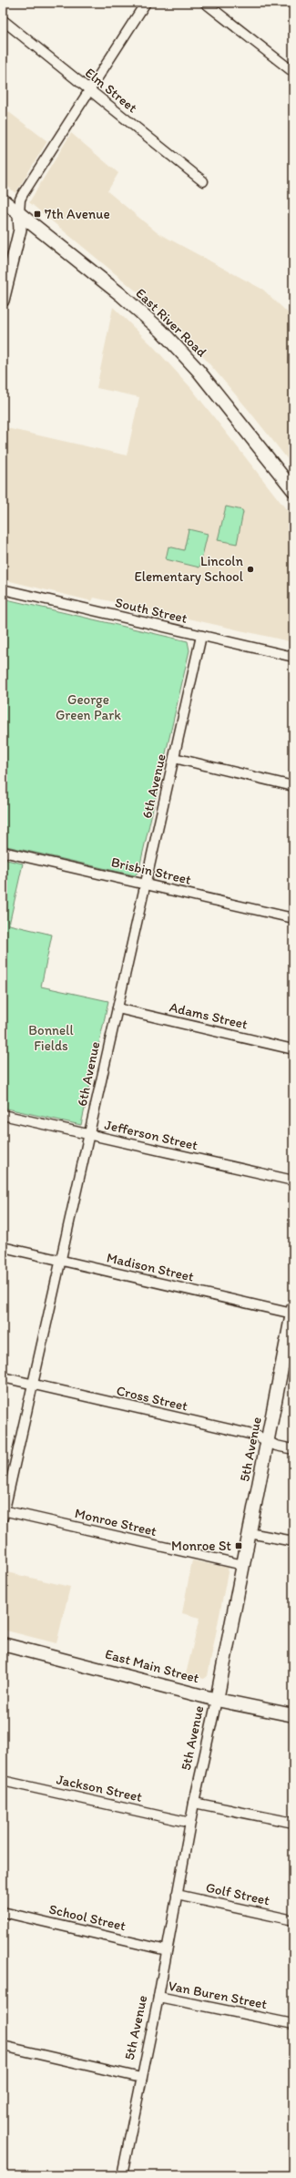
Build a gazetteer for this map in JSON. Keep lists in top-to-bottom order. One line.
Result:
{"streets":{"main road":["East River Road","5th Avenue","East Main Street"],"street":["Elm Street","South Street","6th Avenue","Brisbin Street","Adams Street","Jefferson Street","Madison Street","Cross Street","Monroe Street","Jackson Street","Golf Street","School Street","Van Buren Street"]},"crossings":[["South Street","6th Avenue"],["6th Avenue","Brisbin Street"],["6th Avenue","Adams Street"],["6th Avenue","Jefferson Street"],["6th Avenue","Madison Street"],["6th Avenue","Cross Street"],["6th Avenue","Monroe Street"],["Madison Street","5th Avenue"],["Cross Street","5th Avenue"],["5th Avenue","Monroe Street"],["5th Avenue","East Main Street"],["5th Avenue","Jackson Street"],["5th Avenue","Golf Street"],["5th Avenue","School Street"],["5th Avenue","Van Buren Street"]],"parks":["George Green Park","Bonnell Fields"],"places":{"transit":["7th Avenue","Monroe St"],"other":["Lincoln Elementary School"]}}
